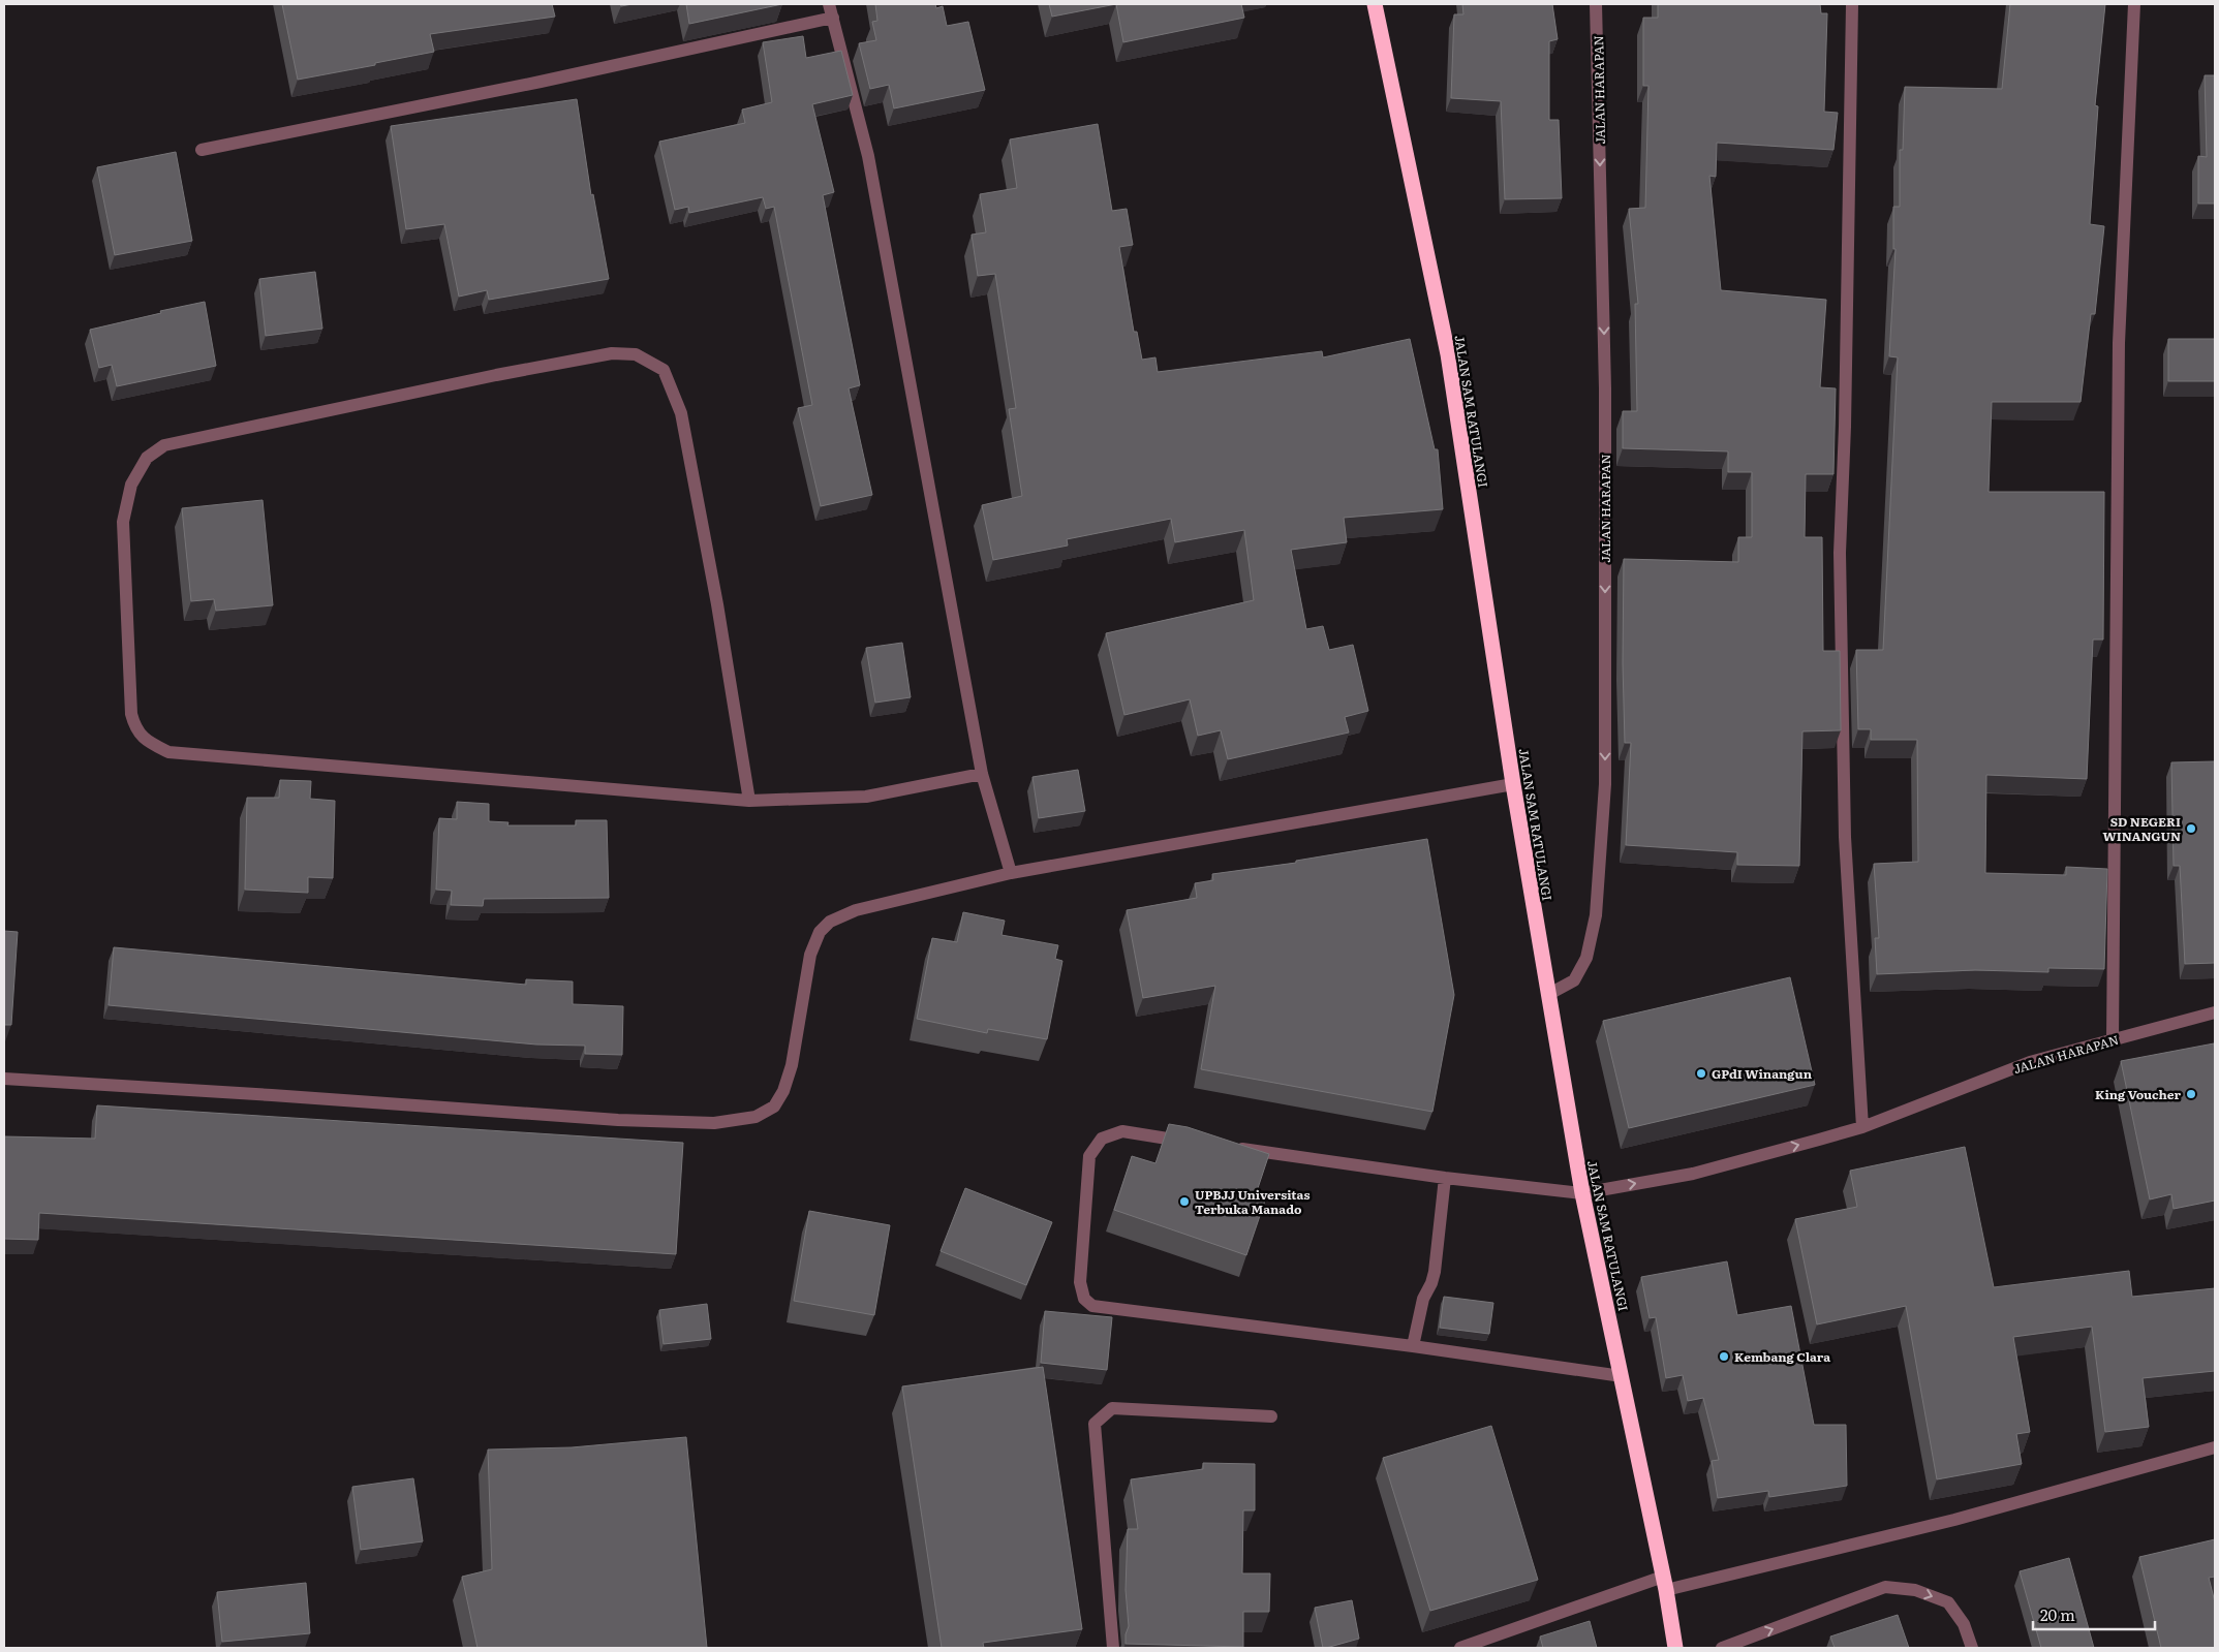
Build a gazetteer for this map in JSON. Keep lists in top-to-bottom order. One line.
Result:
{"streets":{"highway":["JALAN SAM RATULANGI"],"street":["JALAN HARAPAN"]},"crossings":[["JALAN HARAPAN","JALAN SAM RATULANGI"]],"places":["SD NEGERI WINANGUN","GPdI Winangun","King Voucher","UPBJJ Universitas Terbuka Manado","Kembang Clara"],"scale_bar":"20 m"}
